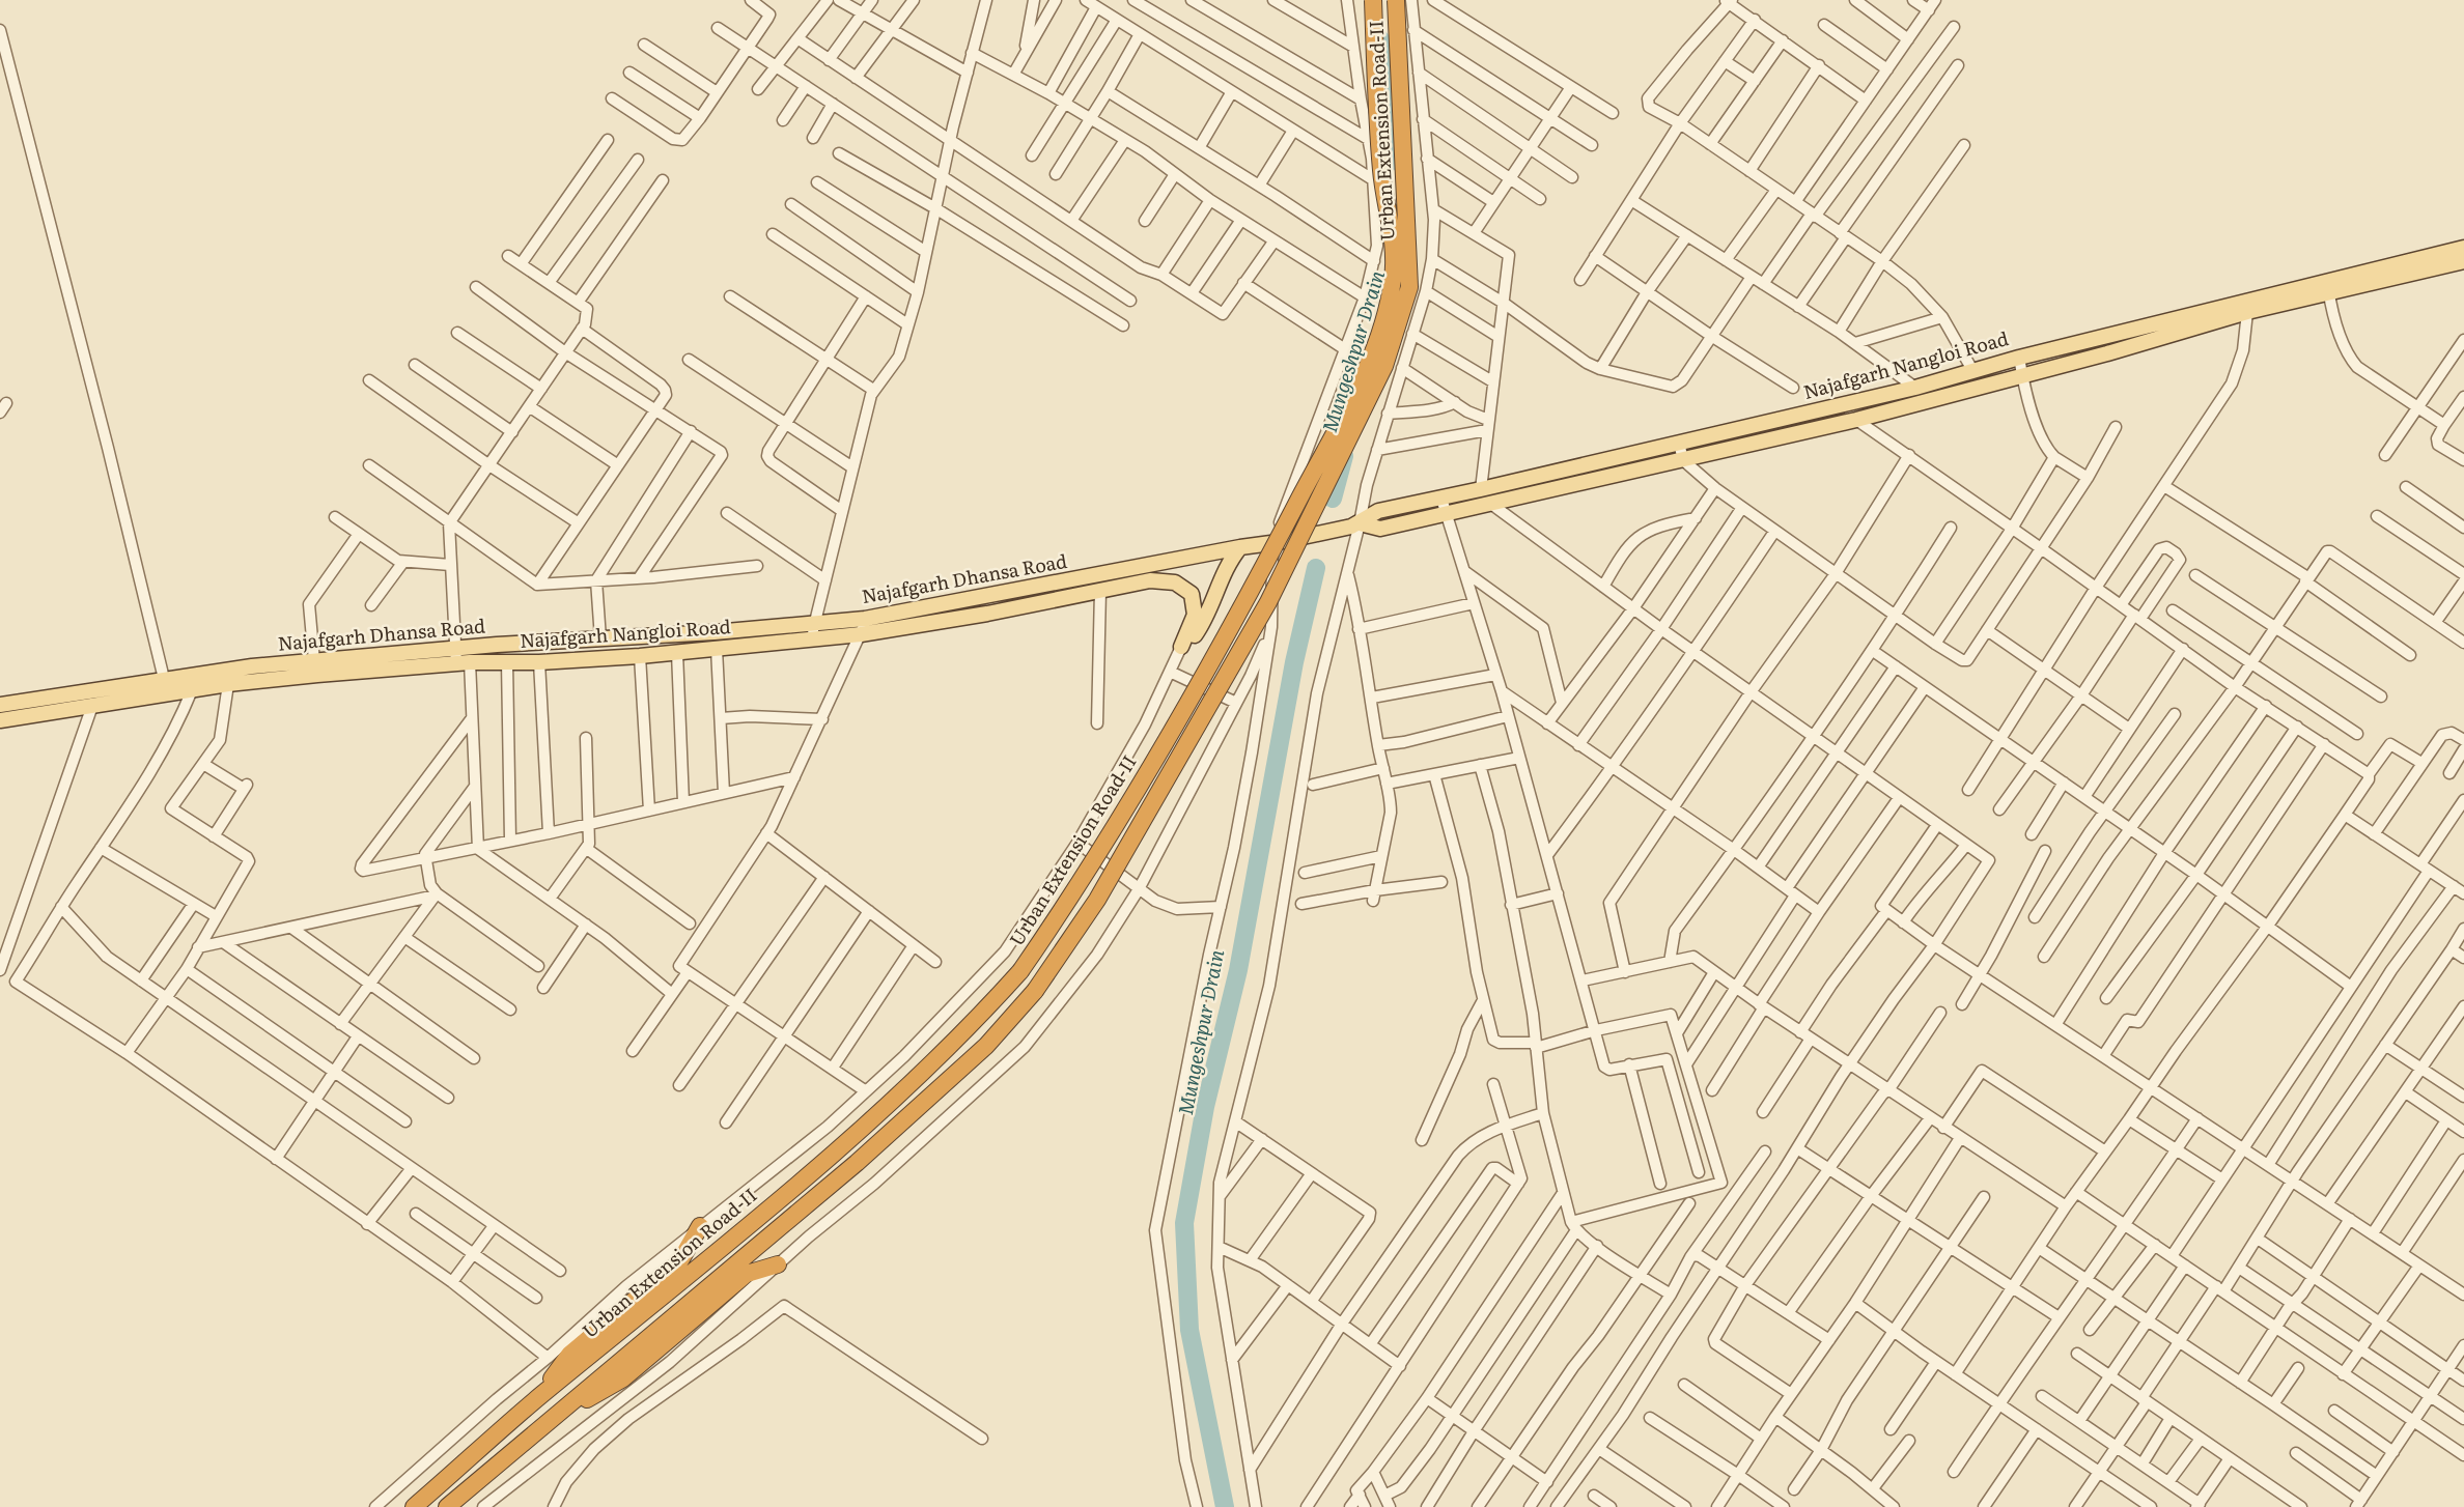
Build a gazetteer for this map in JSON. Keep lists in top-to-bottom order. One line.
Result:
{"streets":{"highway":["Urban Extension Road-II"],"main road":["Najafgarh Nangloi Road","Najafgarh Dhansa Road"]},"crossings":[["Najafgarh Nangloi Road","Najafgarh Dhansa Road"]],"water":["Mungeshpur Drain"]}
